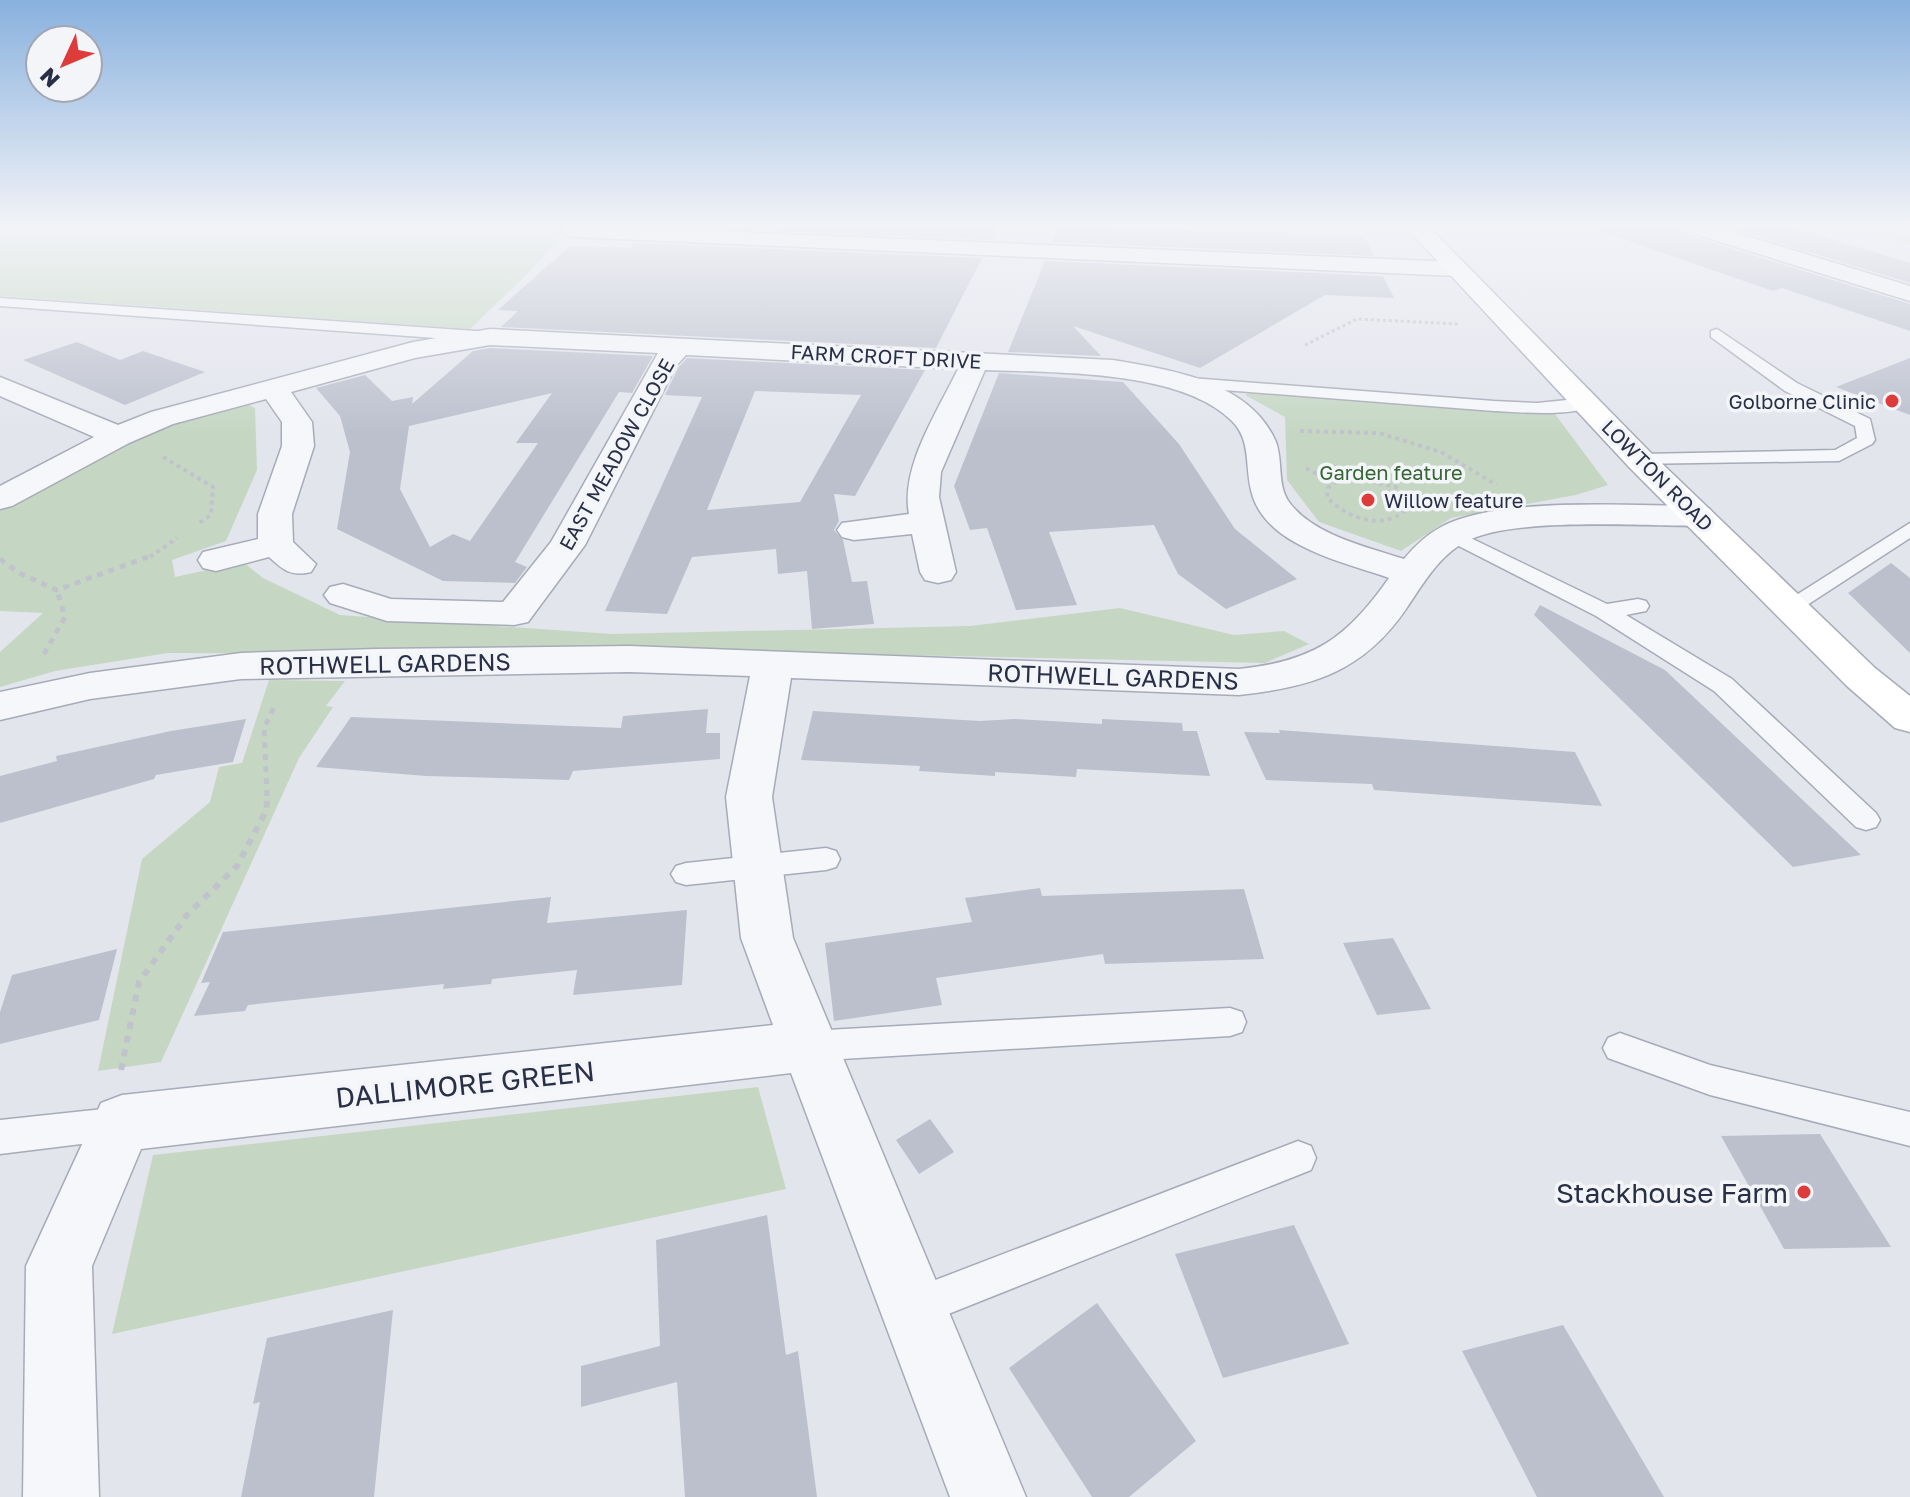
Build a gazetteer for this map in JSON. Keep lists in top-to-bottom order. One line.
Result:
{"streets":{"main road":["LOWTON ROAD"],"street":["FARM CROFT DRIVE","EAST MEADOW CLOSE","ROTHWELL GARDENS","DALLIMORE GREEN"]},"crossings":[["FARM CROFT DRIVE","EAST MEADOW CLOSE"]],"parks":["Garden feature"],"places":["Golborne Clinic","Willow feature","Stackhouse Farm"],"north":"bottom left"}
